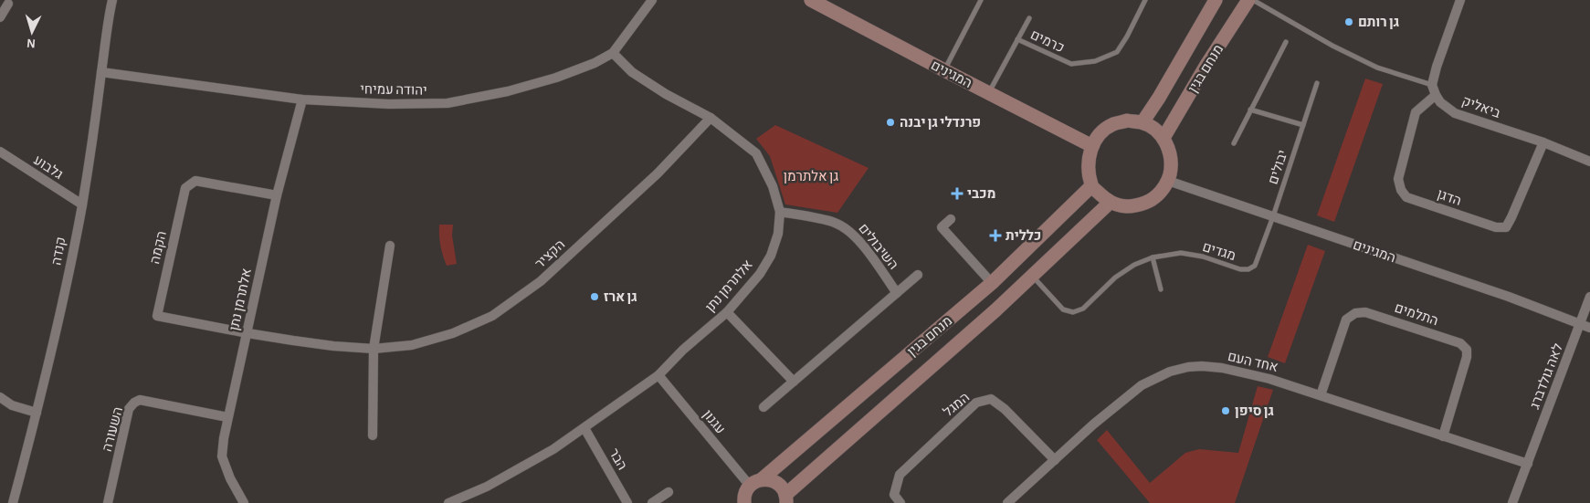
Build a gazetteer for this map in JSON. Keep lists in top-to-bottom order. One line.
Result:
{"streets":{"main road":["מנחם בגין","המגינים"],"street":["יהודה עמיחי","ביאליק","גלבוע","הדגן","השיבולים","הקמה","קנדה","הקציר","אלתרמן נתן","התלמים","אחד העם","לאה גולדברג","המגל","עגנון","השעורה","הבר"],"lane":["כרמים","יבולים","מגדים"]},"crossings":[["כרמים","המגינים"],["מנחם בגין","המגינים"],["מנחם בגין","מגדים"],["מנחם בגין","עגנון"],["המגינים","יבולים"],["המגינים","מגדים"],["המגינים","לאה גולדברג"],["יהודה עמיחי","קנדה"],["יהודה עמיחי","אלתרמן נתן"],["ביאליק","הדגן"],["גלבוע","קנדה"],["יבולים","מגדים"],["השיבולים","אלתרמן נתן"],["הקמה","הקציר"],["הקמה","אלתרמן נתן"],["הקציר","אלתרמן נתן"],["אלתרמן נתן","עגנון"],["אלתרמן נתן","השעורה"],["אלתרמן נתן","הבר"],["התלמים","אחד העם"],["אחד העם","לאה גולדברג"],["אחד העם","המגל"]],"parks":["גן אלתרמן"],"places":{"other":["גן רותם","פרנדלי גן יבנה","גן ארז","גן סיפן"],"health":["מכבי","כללית"]},"north":"bottom"}
